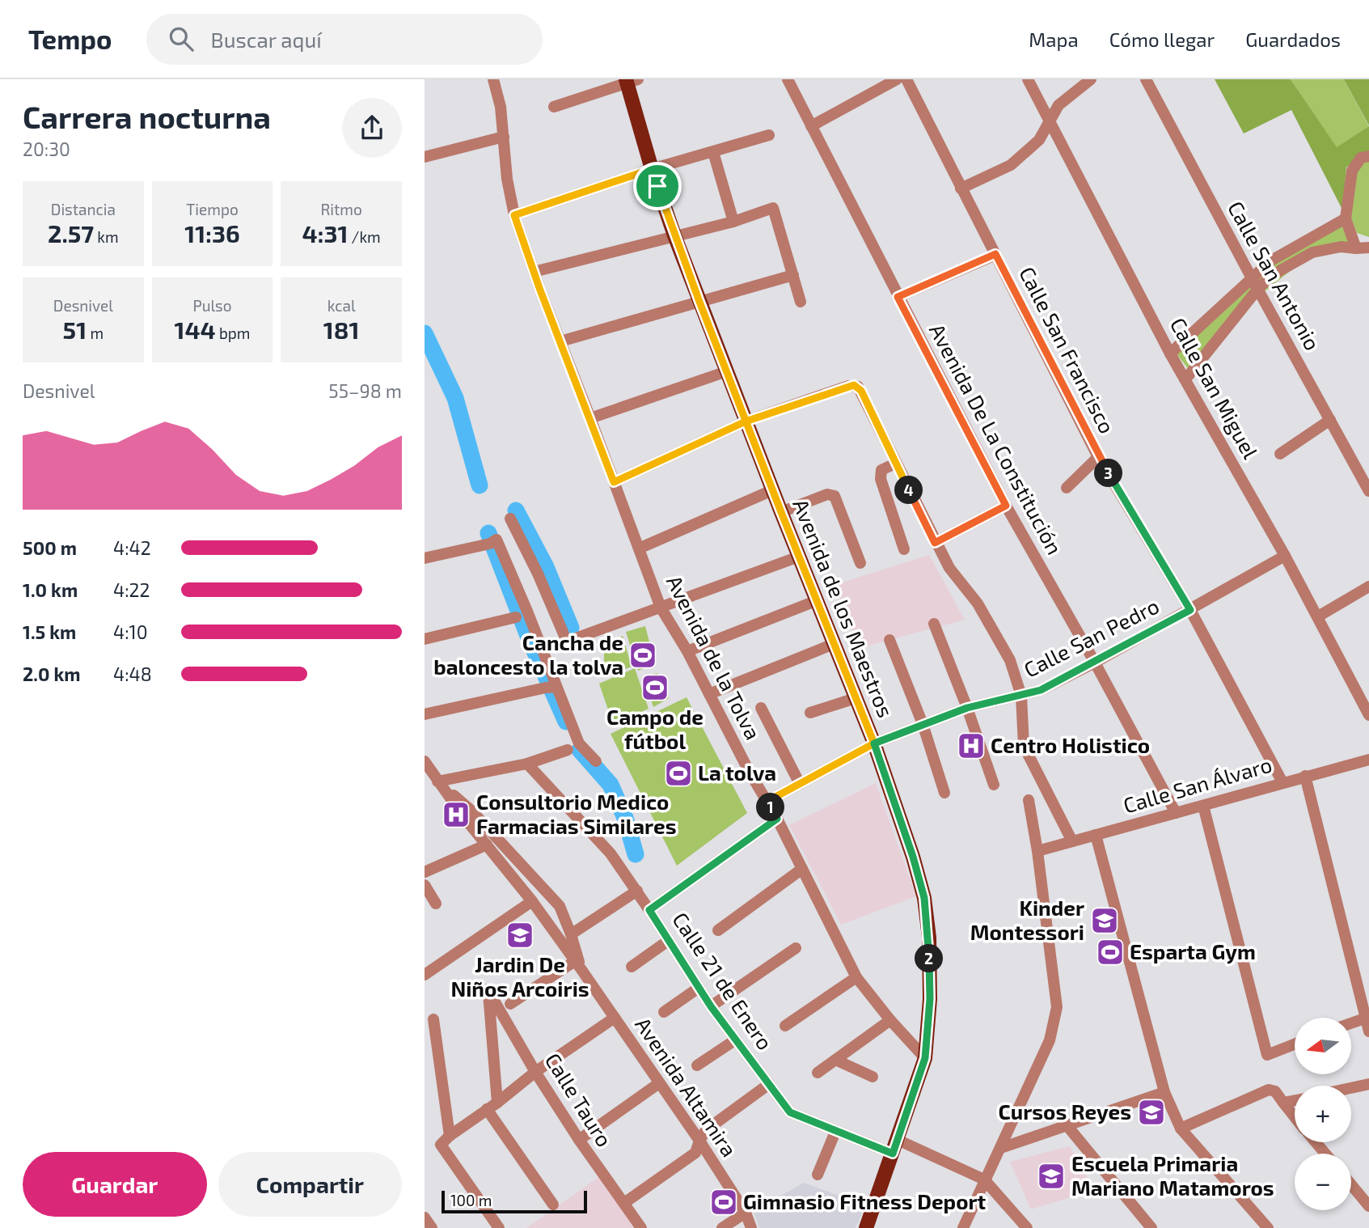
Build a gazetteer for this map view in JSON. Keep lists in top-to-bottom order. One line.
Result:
{"streets":{"main road":["Avenida de los Maestros"],"street":["Calle San Antonio","Calle San Francisco","Calle San Miguel","Avenida De La Constitución","Calle San Pedro","Avenida de la Tolva","Calle San Álvaro","Calle 21 de Enero","Avenida Altamira","Calle Tauro"]},"crossings":[["Calle San Francisco","Calle San Pedro"],["Calle San Francisco","Calle San Álvaro"],["Calle San Miguel","Calle San Pedro"],["Avenida De La Constitución","Calle San Pedro"],["Avenida De La Constitución","Calle San Álvaro"],["Avenida de los Maestros","Calle San Pedro"],["Avenida de los Maestros","Avenida de la Tolva"],["Avenida de los Maestros","Calle 21 de Enero"],["Calle San Pedro","Avenida de la Tolva"]],"places":{"sports":["Cancha de baloncesto la tolva","Campo de fútbol","La tolva","Esparta Gym","Gimnasio Fitness Deport"],"hospital":["Centro Holistico","Consultorio Medico Farmacias Similares"],"school or university":["Kinder Montessori","Jardin De Niños Arcoiris","Cursos Reyes","Escuela Primaria Mariano Matamoros"]},"scale_bar":"100 m","north":"left","page":{"header":"Tempo","search":"Buscar aquí","nav":["Mapa","Cómo llegar","Guardados"],"heading":["Carrera nocturna","20:30"],"stats":[["Distancia","2.57 km"],["Tiempo","11:36"],["Ritmo","4:31 /km"],["Desnivel","51 m"],["Pulso","144 bpm"],["kcal","181"]],"chart":["Desnivel","55–98 m"],"pins":["3","4","1","2"],"list":[{"name":"500 m","note":"4:42"},{"name":"1.0 km","note":"4:22"},{"name":"1.5 km","note":"4:10"},{"name":"2.0 km","note":"4:48"}],"map_buttons":["+","−"],"buttons":["Guardar","Compartir"],"scale":"100 m"}}
